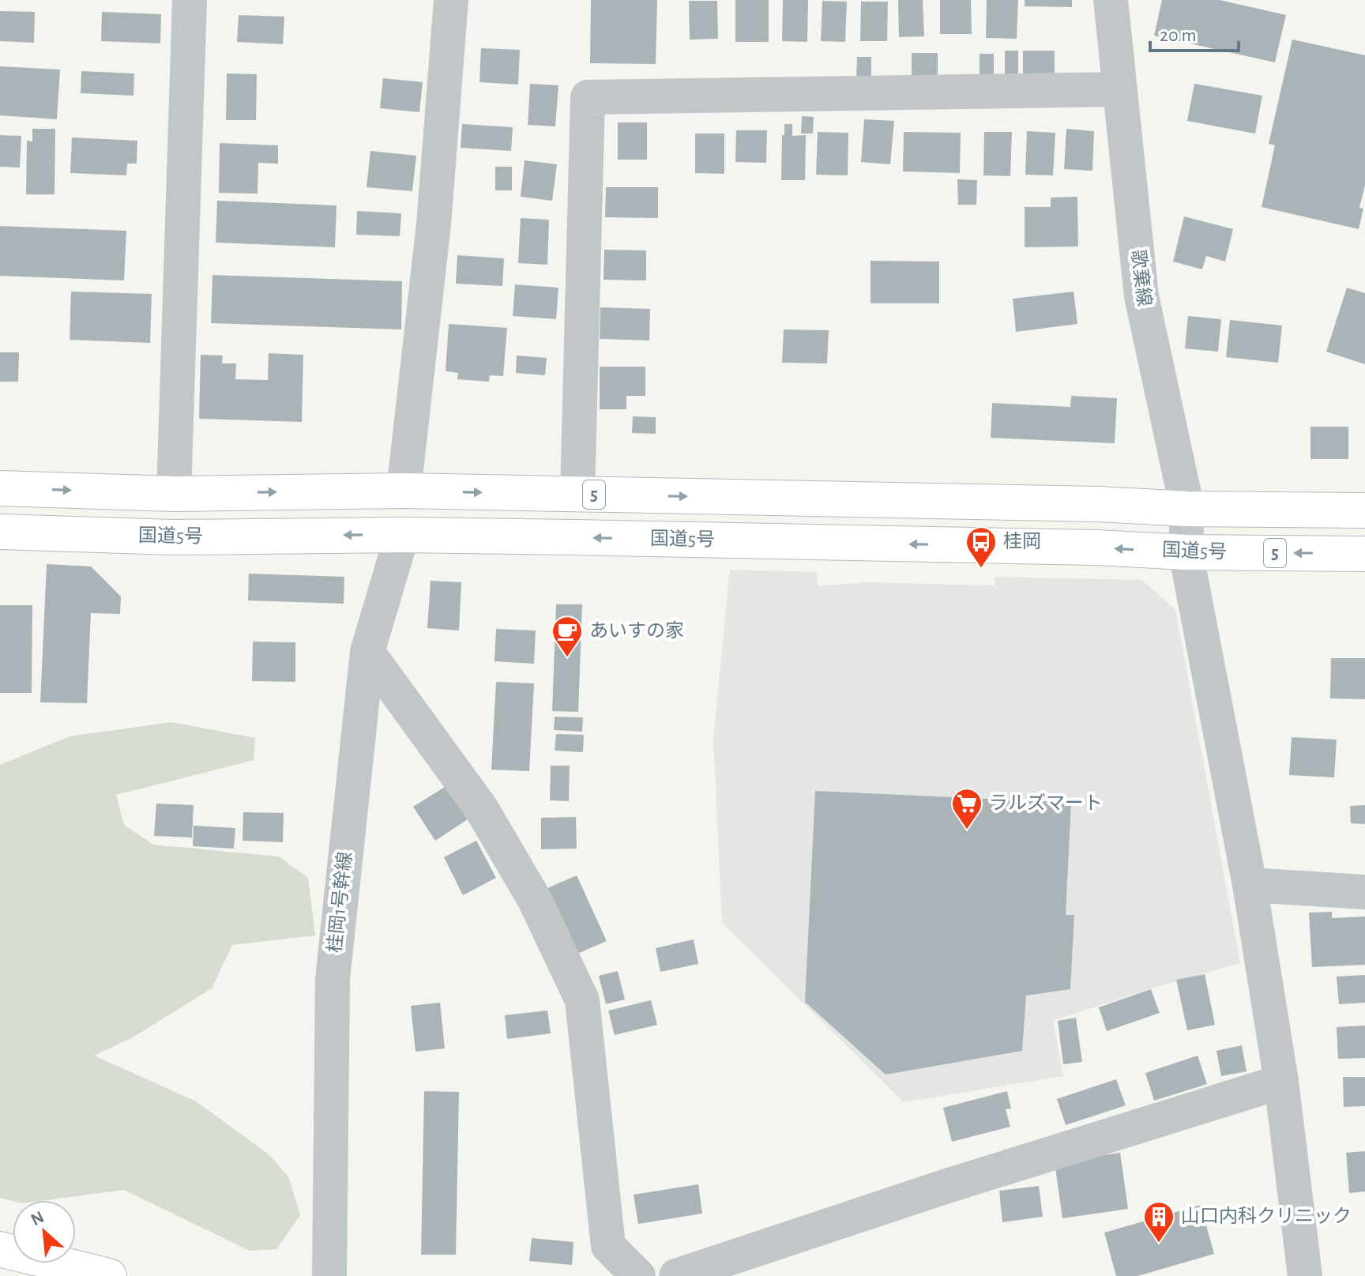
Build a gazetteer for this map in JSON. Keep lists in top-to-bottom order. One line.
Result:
{"streets":{"highway":["5","国道5号"],"street":["歌棄線","桂岡1号幹線"]},"crossings":[["歌棄線","5"],["歌棄線","国道5号"],["国道5号","桂岡1号幹線"]],"places":{"bus stop":["桂岡"],"cafe":["あいすの家"],"supermarket":["ラルズマート"],"building":["山口内科クリニック"]},"scale_bar":"20 m","north":"top left"}
